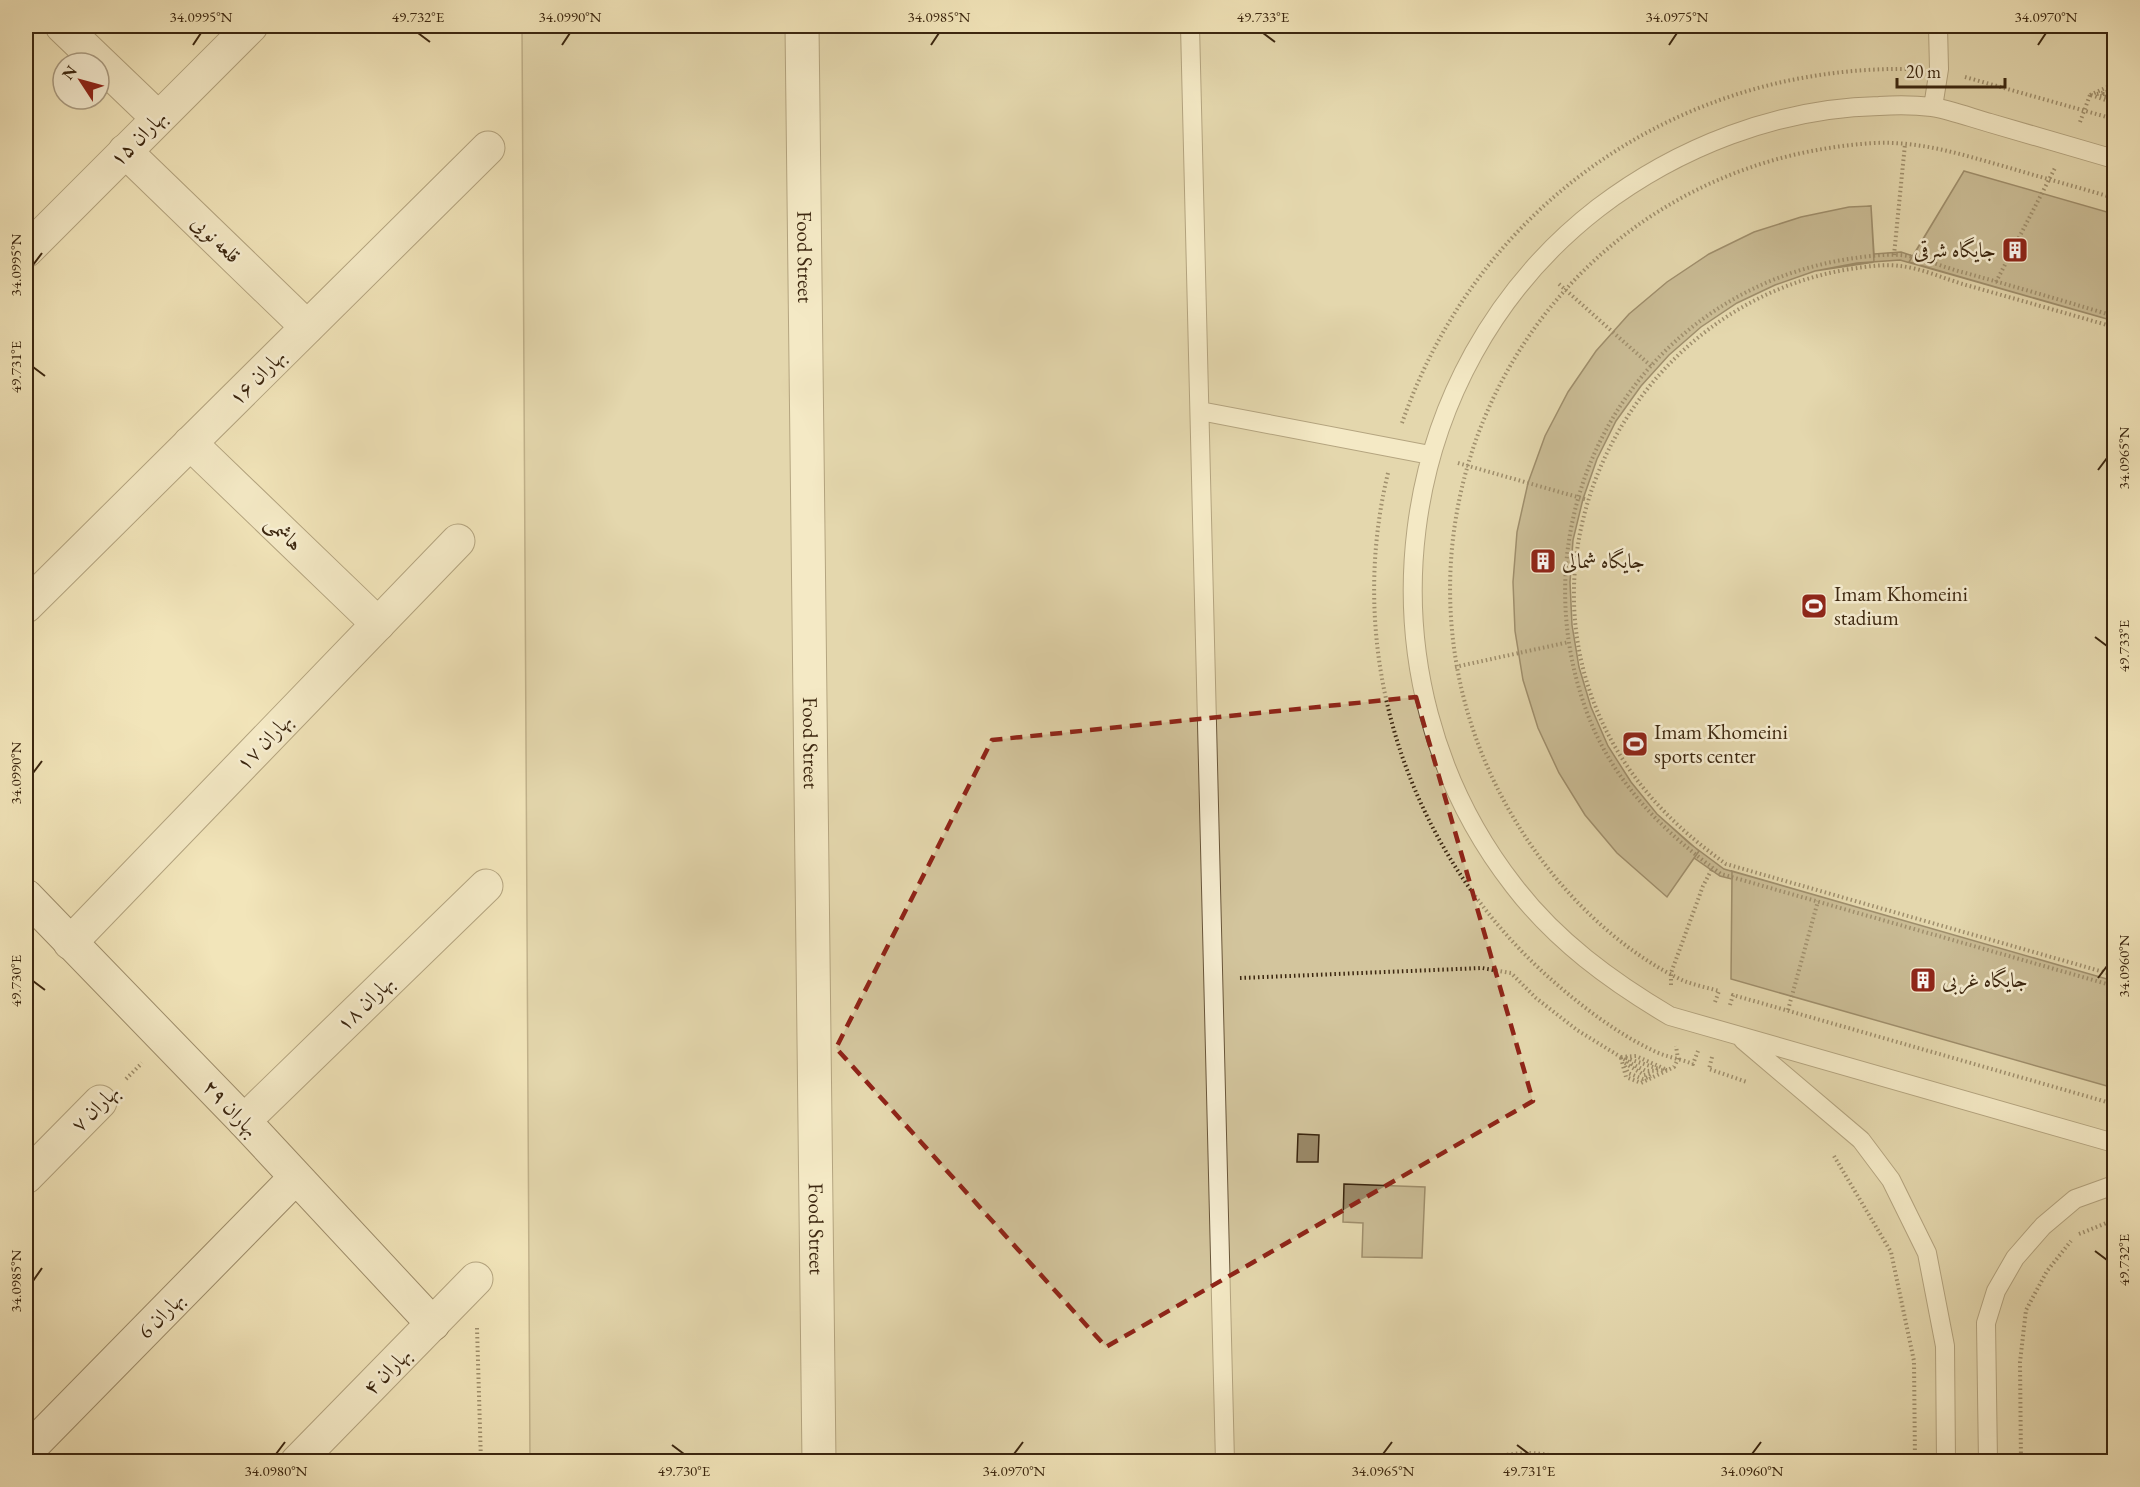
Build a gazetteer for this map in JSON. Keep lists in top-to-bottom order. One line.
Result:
{"streets":{"street":["بهاران ۱۵","قلعه نویی","Food Street","بهاران ۱۶","هاشمی","بهاران ۱۷","بهاران ۱۸","بهاران ۷","بهاران ۲۹","بهاران 6","بهاران ۴"]},"crossings":[["بهاران ۱۵","قلعه نویی"],["قلعه نویی","بهاران ۱۶"],["بهاران ۱۶","هاشمی"],["هاشمی","بهاران ۱۷"],["بهاران ۱۷","بهاران ۲۹"],["بهاران ۱۸","بهاران ۲۹"],["بهاران ۷","بهاران ۲۹"],["بهاران ۲۹","بهاران 6"],["بهاران ۲۹","بهاران ۴"]],"places":{"building":["جایگاه شرقی","جایگاه شمالی","جایگاه غربی"],"sports":["Imam Khomeini stadium","Imam Khomeini sports center"]},"scale_bar":"20 m","north":"top left","coordinates":["34.0995°N","49.732°E","34.0990°N","34.0985°N","49.733°E","34.0975°N","34.0970°N","49.731°E","34.0965°N","34.0960°N","49.730°E","34.0980°N"]}
